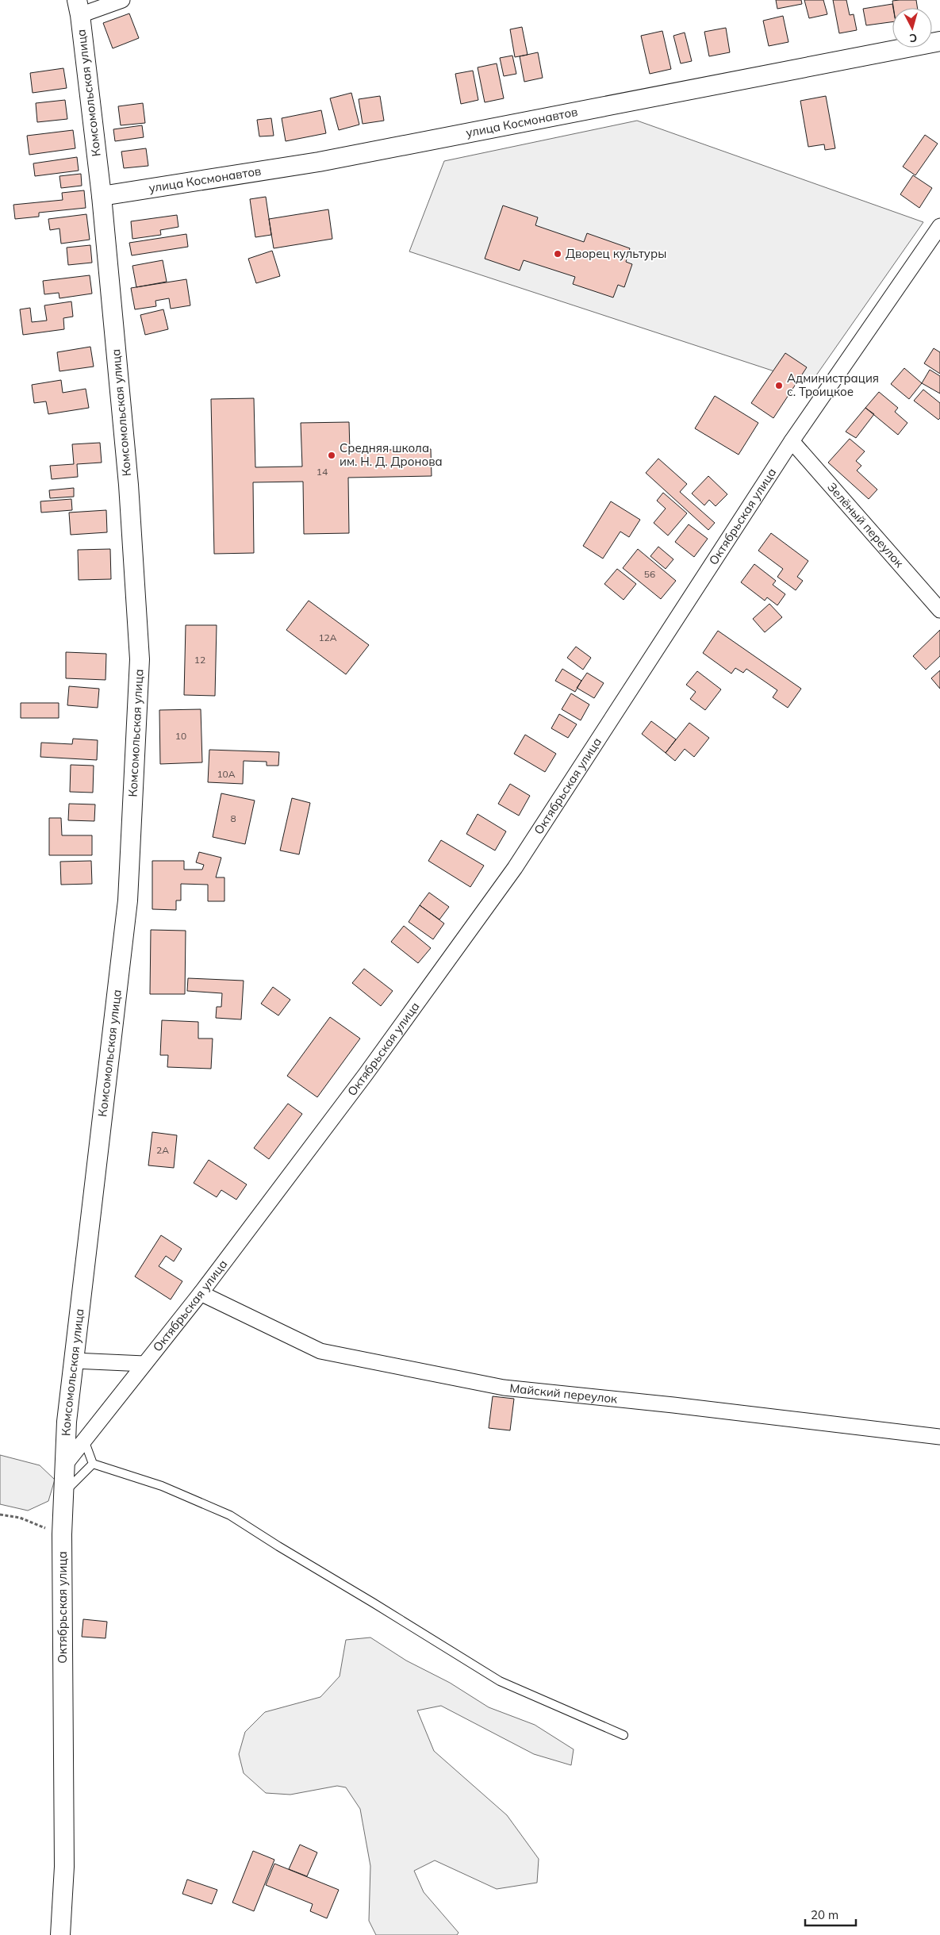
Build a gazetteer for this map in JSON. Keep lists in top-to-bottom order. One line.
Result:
{"streets":{"street":["Комсомольская улица","улица Космонавтов","Октябрьская улица","Зелёный переулок","Майский переулок"]},"crossings":[["Комсомольская улица","улица Космонавтов"],["Комсомольская улица","Октябрьская улица"],["Октябрьская улица","Зелёный переулок"],["Октябрьская улица","Майский переулок"]],"places":["Дворец культуры","Администрация с. Троицкое","Средняя школа им. Н. Д. Дронова"],"house_numbers":["14","56","12А","12","10","10А","8","2А"],"scale_bar":"20 m","north":"bottom"}
